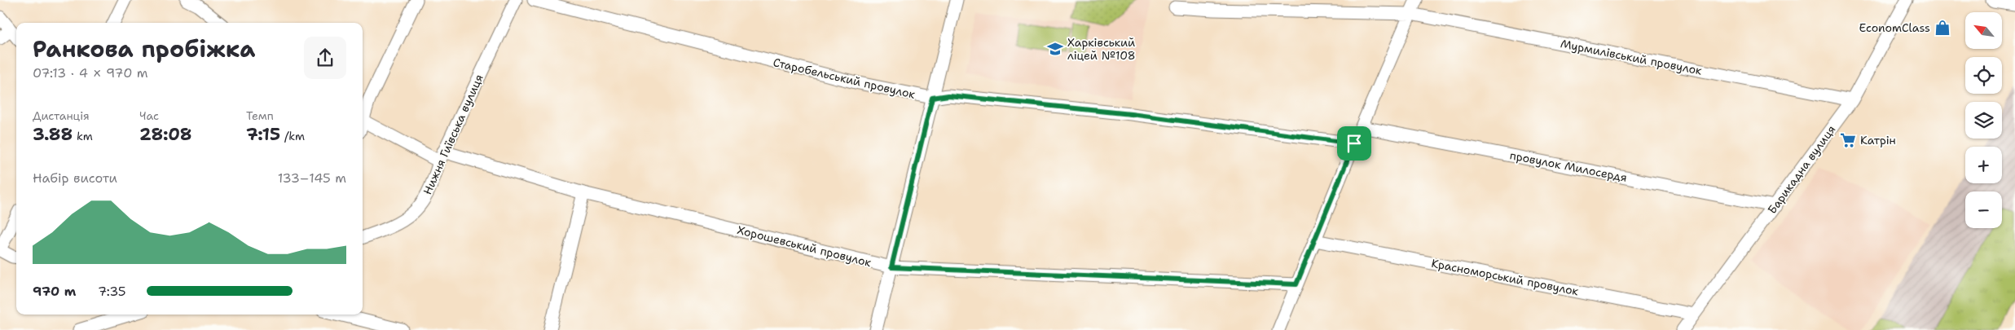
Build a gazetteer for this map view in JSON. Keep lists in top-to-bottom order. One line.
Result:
{"streets":{"street":["Мурмилівський провулок","Старобельський провулок","Нижня Гиївська вулиця","провулок Милосердя","Барикадна вулиця","Хорошевський провулок","Красноморський провулок"]},"crossings":[["Мурмилівський провулок","Барикадна вулиця"],["Нижня Гиївська вулиця","Хорошевський провулок"],["провулок Милосердя","Барикадна вулиця"],["Барикадна вулиця","Красноморський провулок"]],"places":{"shop":["EconomClass"],"school or university":["Харківський ліцей №108"],"supermarket":["Катрін"]},"north":"top left","page":{"map_buttons":["+","−"],"heading":["Ранкова пробіжка","07:13 · 4 × 970 m"],"stats":[["Дистанція","3.88 km"],["Час","28:08"],["Темп","7:15 /km"]],"chart":["Набір висоти","133–145 m"],"list":[{"name":"970 m","note":"7:35"}]}}
